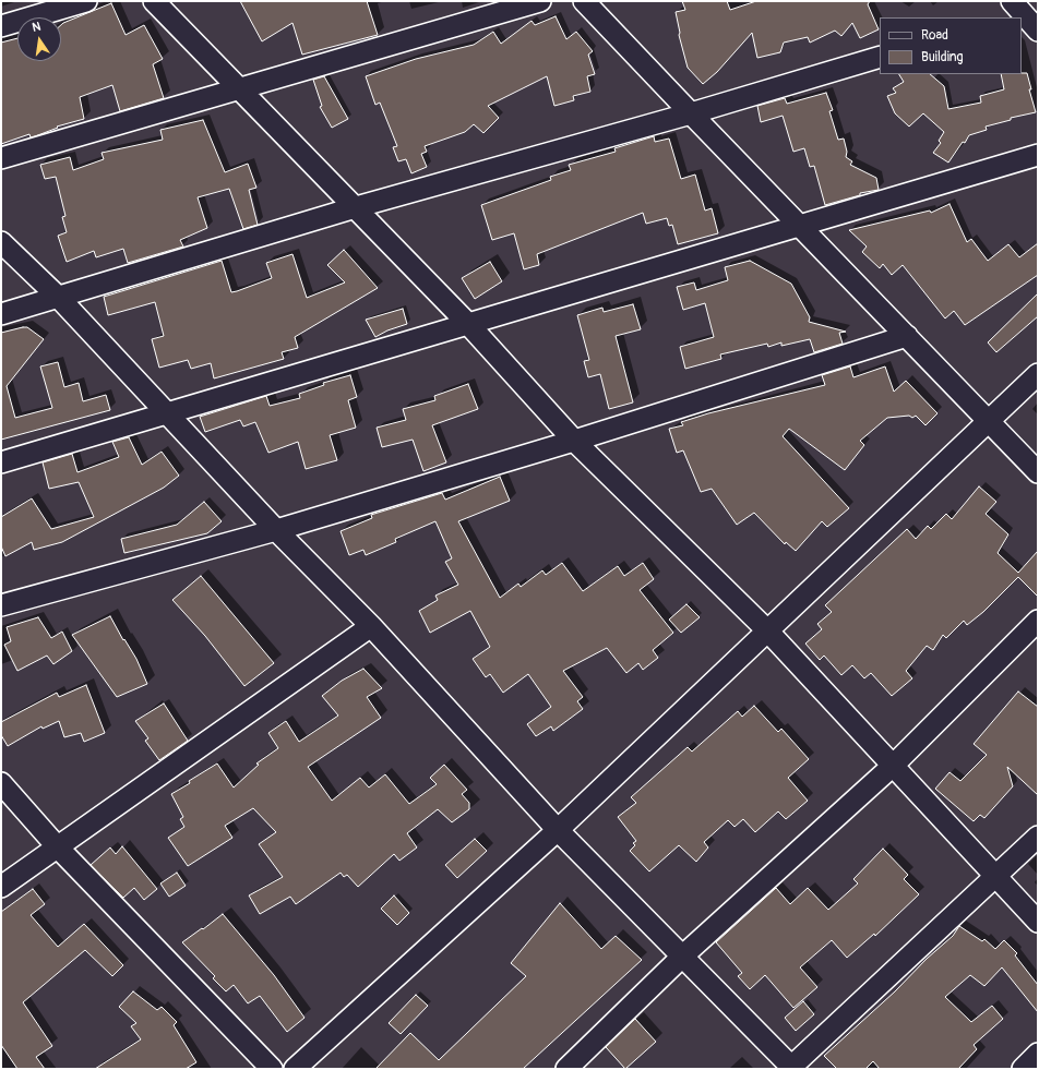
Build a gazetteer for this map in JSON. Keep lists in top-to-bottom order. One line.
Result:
{"legend":["Road","Building"],"north":"top"}
